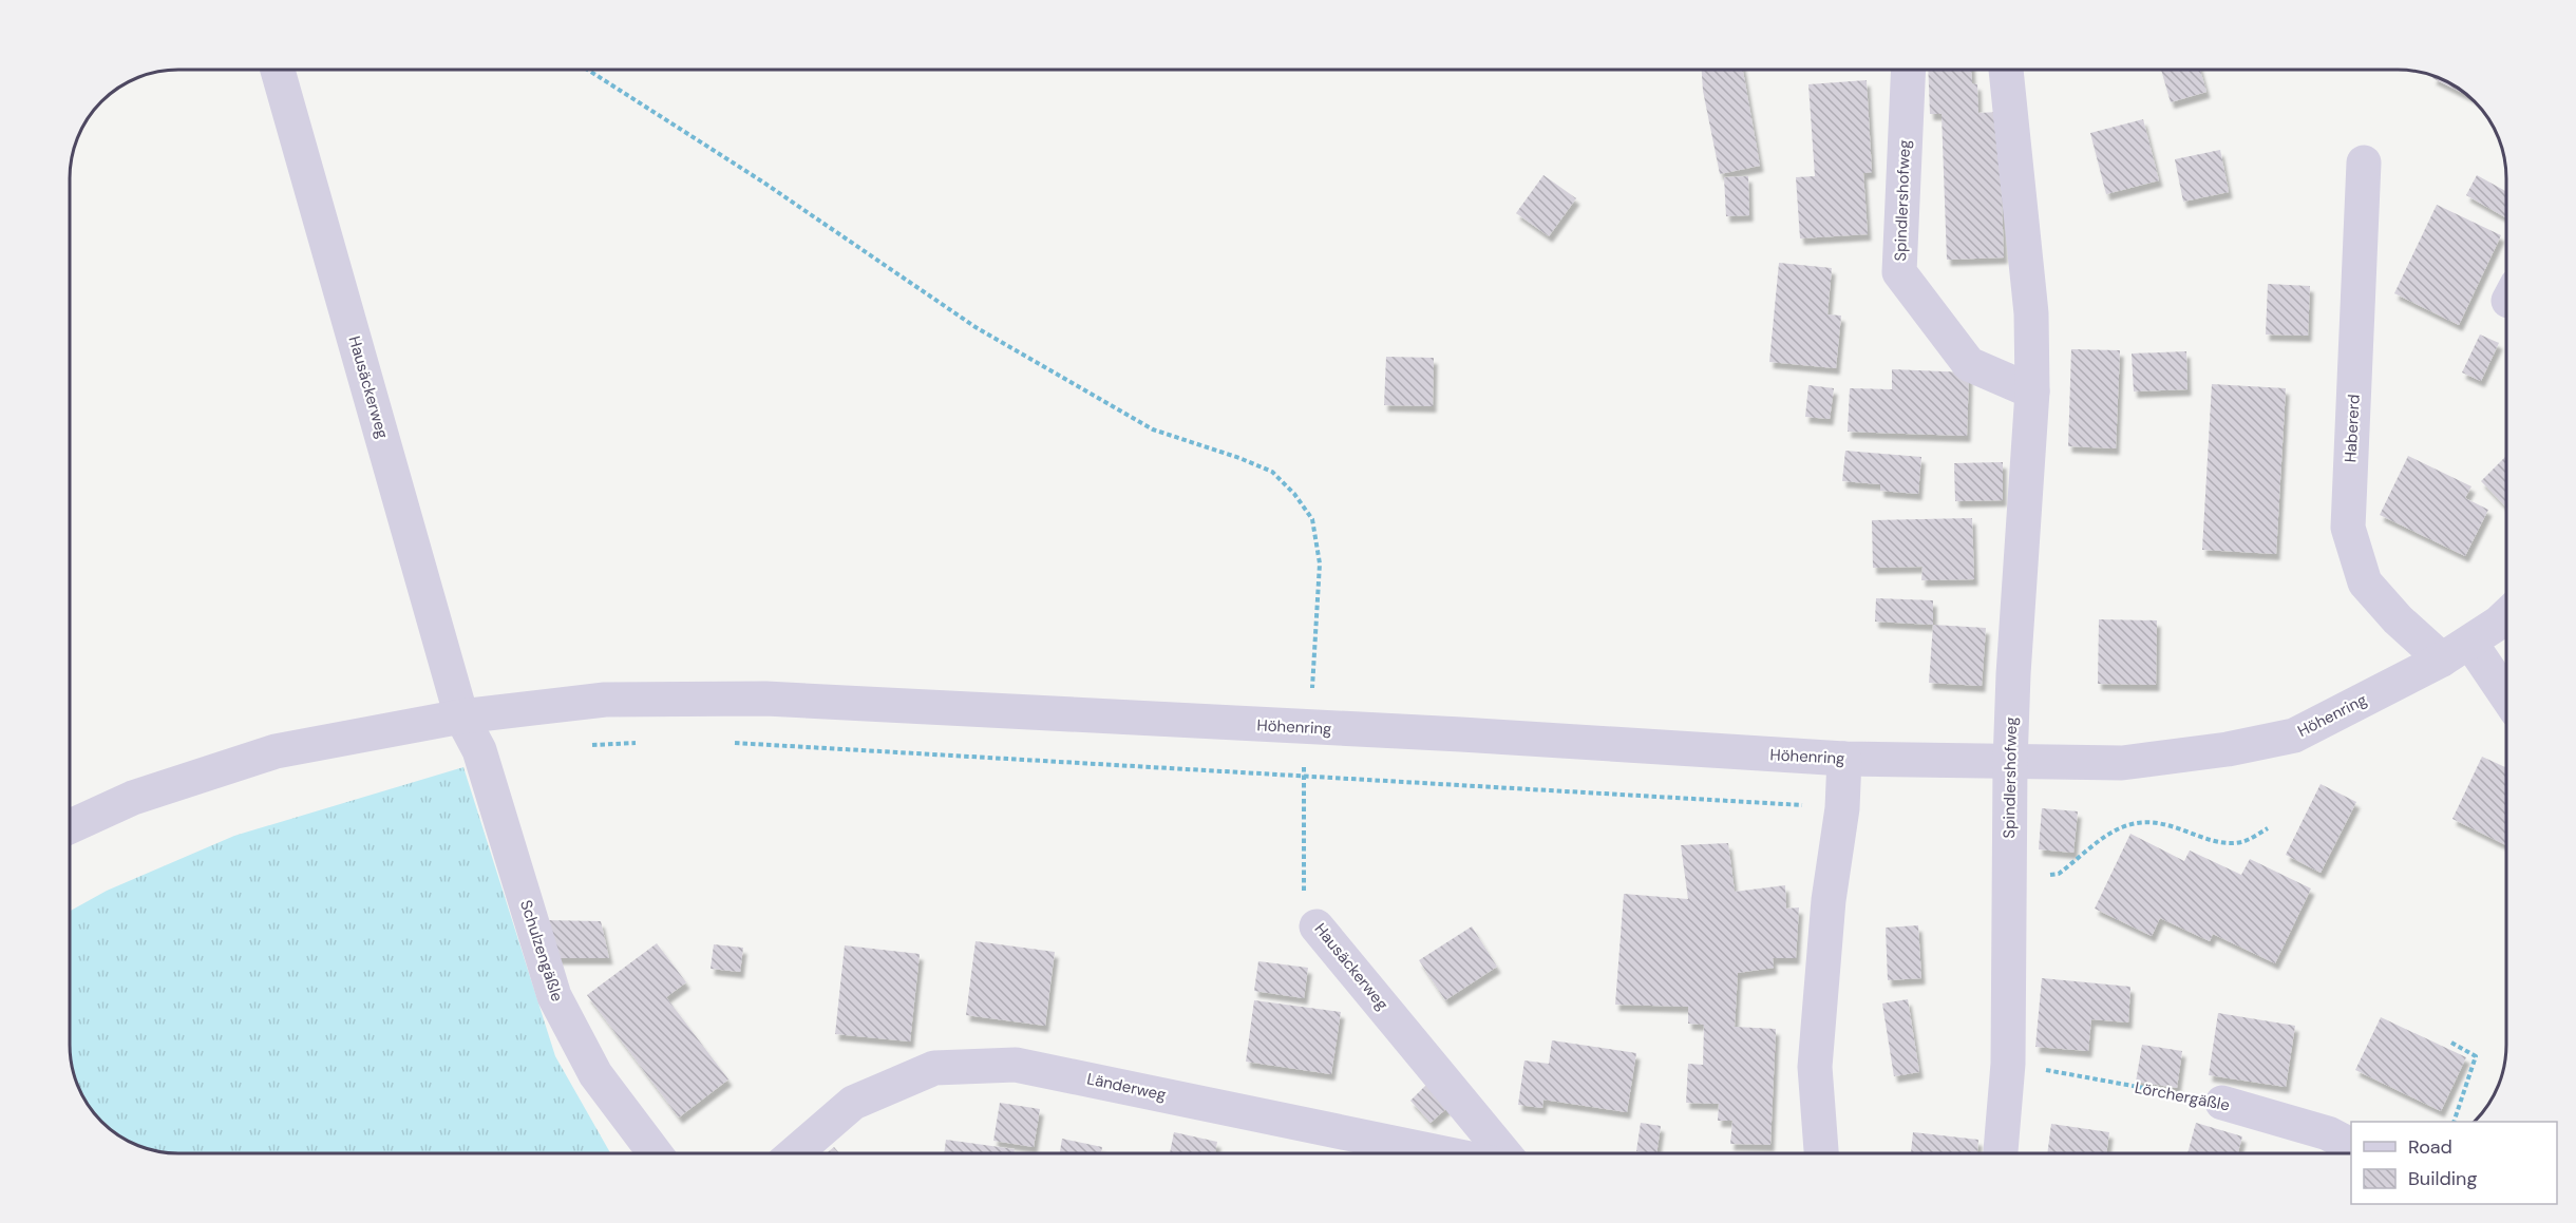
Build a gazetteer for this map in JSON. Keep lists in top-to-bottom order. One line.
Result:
{"streets":{"street":["Spindlershofweg","Hausäckerweg","Habererd","Höhenring","Schulzengäßle","Länderweg","Lörchergäßle"]},"crossings":[["Spindlershofweg","Höhenring"],["Spindlershofweg","Lörchergäßle"],["Hausäckerweg","Höhenring"],["Hausäckerweg","Schulzengäßle"],["Habererd","Höhenring"],["Höhenring","Schulzengäßle"]],"legend":["Road","Building"]}
